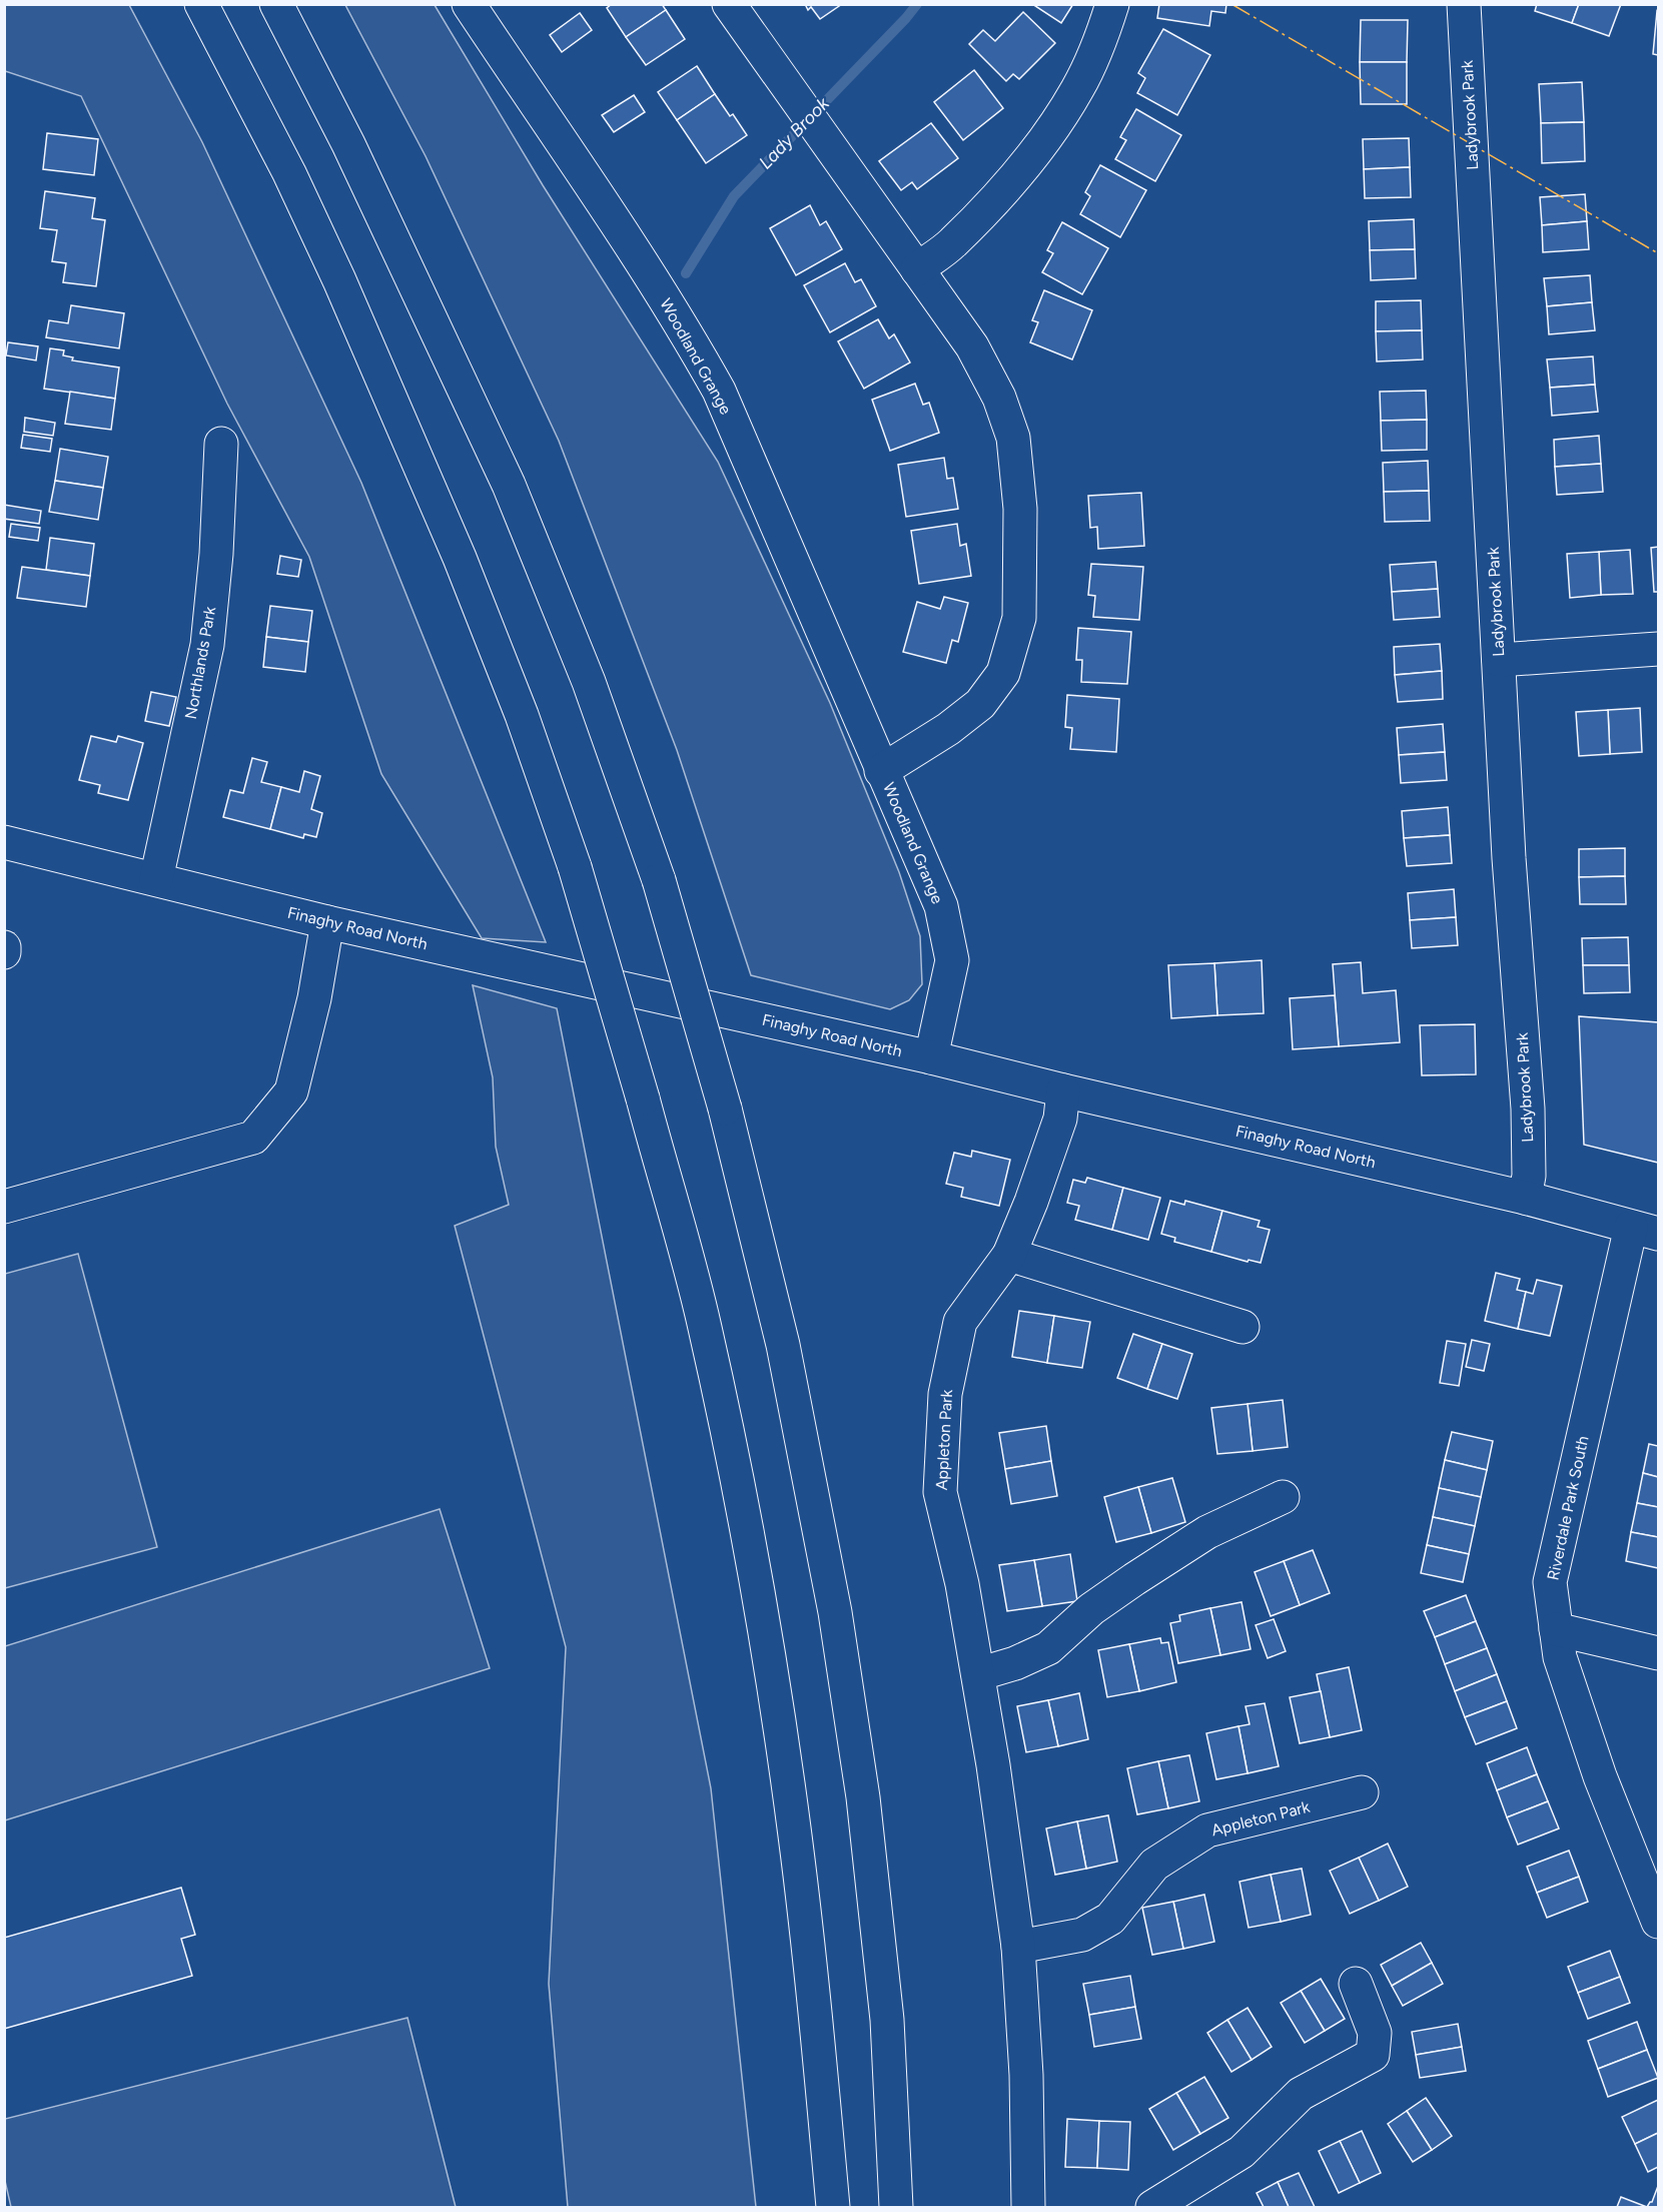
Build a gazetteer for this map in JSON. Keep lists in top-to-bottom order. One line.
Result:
{"streets":{"main road":["Ladybrook Park","Woodland Grange","Northlands Park","Finaghy Road North","Appleton Park","Riverdale Park South"]},"crossings":[["Ladybrook Park","Finaghy Road North"],["Woodland Grange","Finaghy Road North"],["Northlands Park","Finaghy Road North"],["Finaghy Road North","Appleton Park"],["Finaghy Road North","Riverdale Park South"]],"water":["Lady Brook"]}
